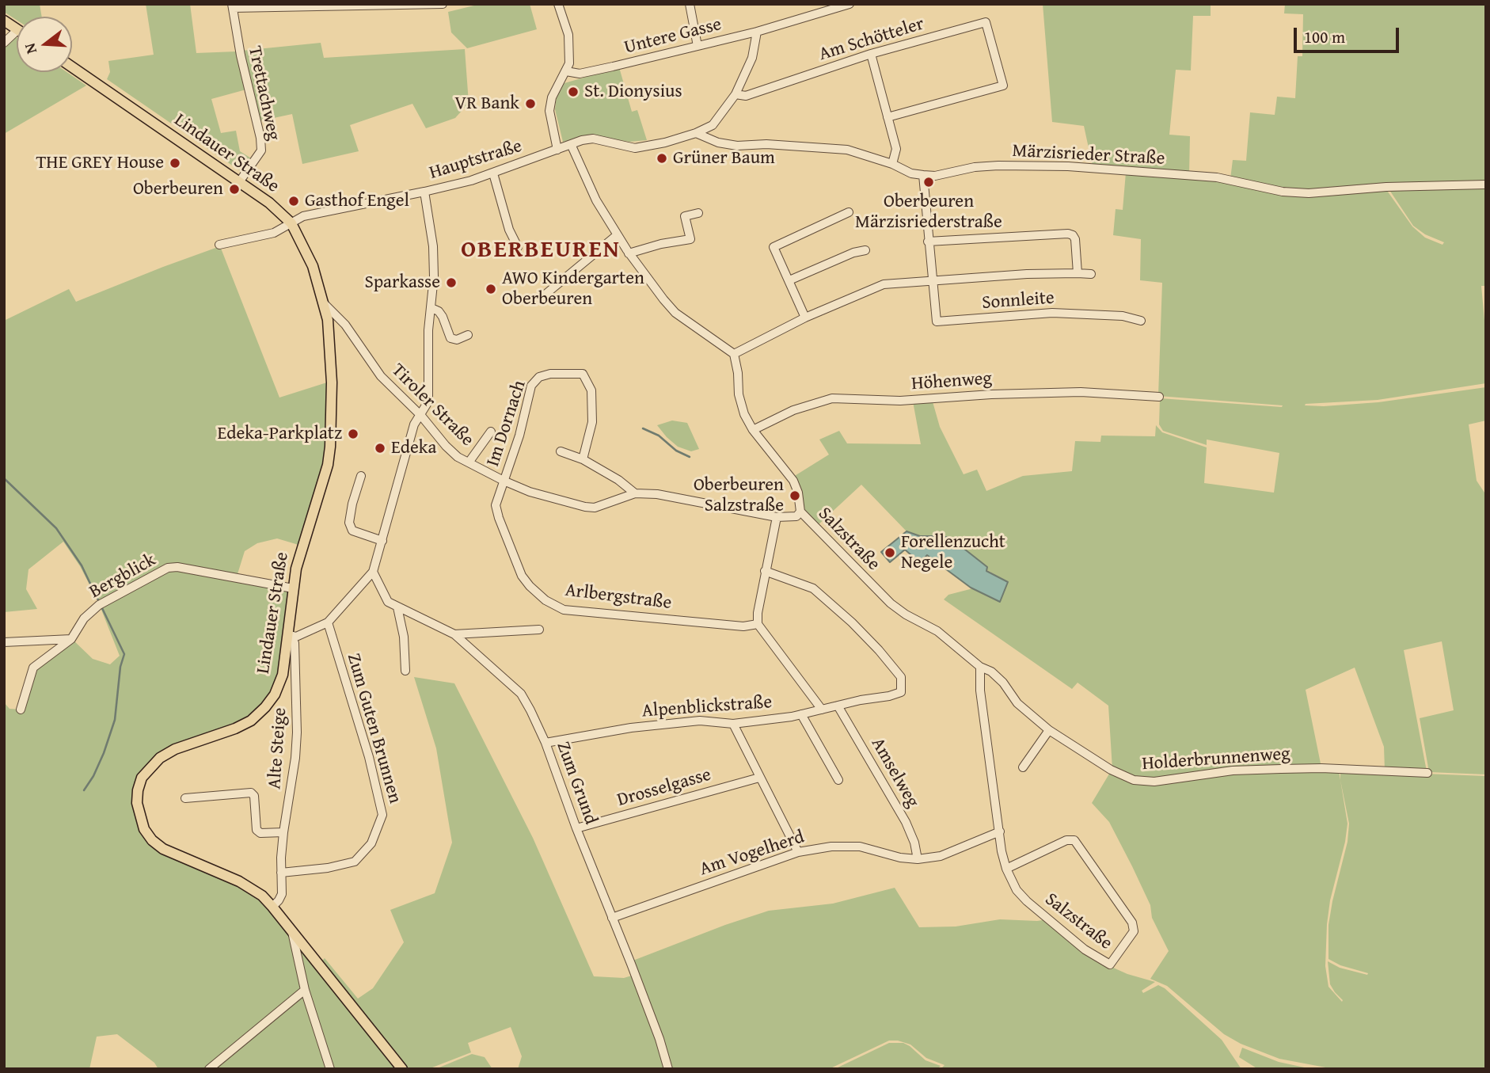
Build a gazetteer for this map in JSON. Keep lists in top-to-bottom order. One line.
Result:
{"streets":{"main road":["Lindauer Straße"],"street":["Untere Gasse","Am Schötteler","Trettachweg","Märzisrieder Straße","Hauptstraße","Sonnleite","Höhenweg","Tiroler Straße","Im Dornach","Salzstraße","Bergblick","Arlbergstraße","Alpenblickstraße","Zum Guten Brunnen","Alte Steige","Holderbrunnenweg","Amselweg","Zum Grund","Drosselgasse","Am Vogelherd"]},"crossings":[["Untere Gasse","Hauptstraße"],["Am Schötteler","Hauptstraße"],["Trettachweg","Lindauer Straße"],["Lindauer Straße","Hauptstraße"],["Lindauer Straße","Tiroler Straße"],["Lindauer Straße","Bergblick"],["Lindauer Straße","Alte Steige"],["Märzisrieder Straße","Hauptstraße"],["Märzisrieder Straße","Sonnleite"],["Höhenweg","Salzstraße"],["Tiroler Straße","Im Dornach"],["Tiroler Straße","Salzstraße"],["Tiroler Straße","Arlbergstraße"],["Im Dornach","Arlbergstraße"],["Salzstraße","Holderbrunnenweg"],["Salzstraße","Am Vogelherd"],["Alpenblickstraße","Amselweg"],["Alpenblickstraße","Zum Grund"],["Zum Guten Brunnen","Alte Steige"],["Amselweg","Am Vogelherd"],["Zum Grund","Drosselgasse"],["Zum Grund","Am Vogelherd"]],"districts":["OBERBEUREN"],"places":["St. Dionysius","VR Bank","Grüner Baum","THE GREY House","Oberbeuren Märzisriederstraße","Oberbeuren","Gasthof Engel","Sparkasse","AWO Kindergarten Oberbeuren","Edeka-Parkplatz","Edeka","Oberbeuren Salzstraße","Forellenzucht Negele"],"scale_bar":"100 m","north":"left"}
